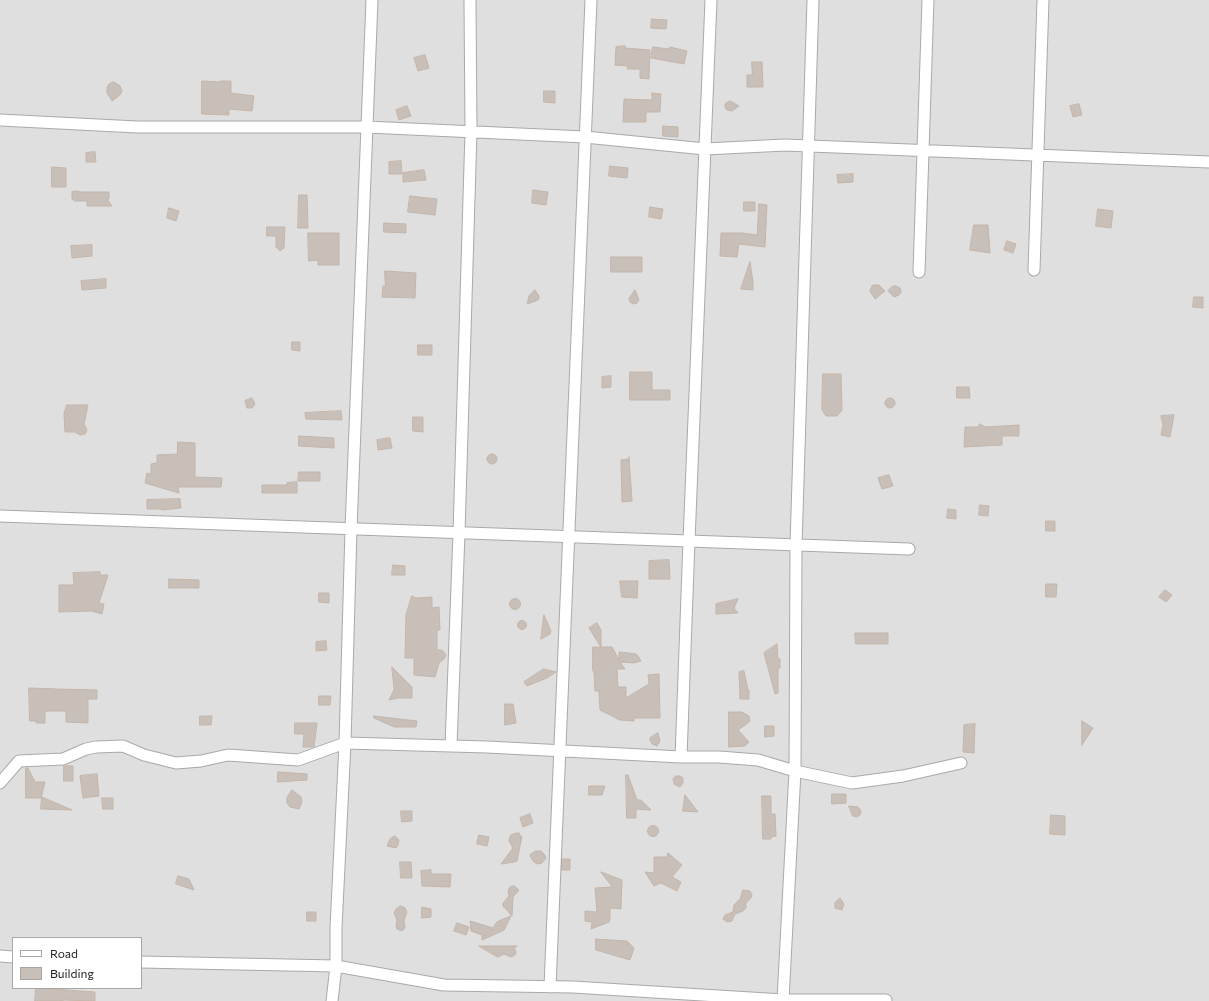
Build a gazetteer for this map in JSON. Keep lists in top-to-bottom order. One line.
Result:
{"legend":["Road","Building"]}
